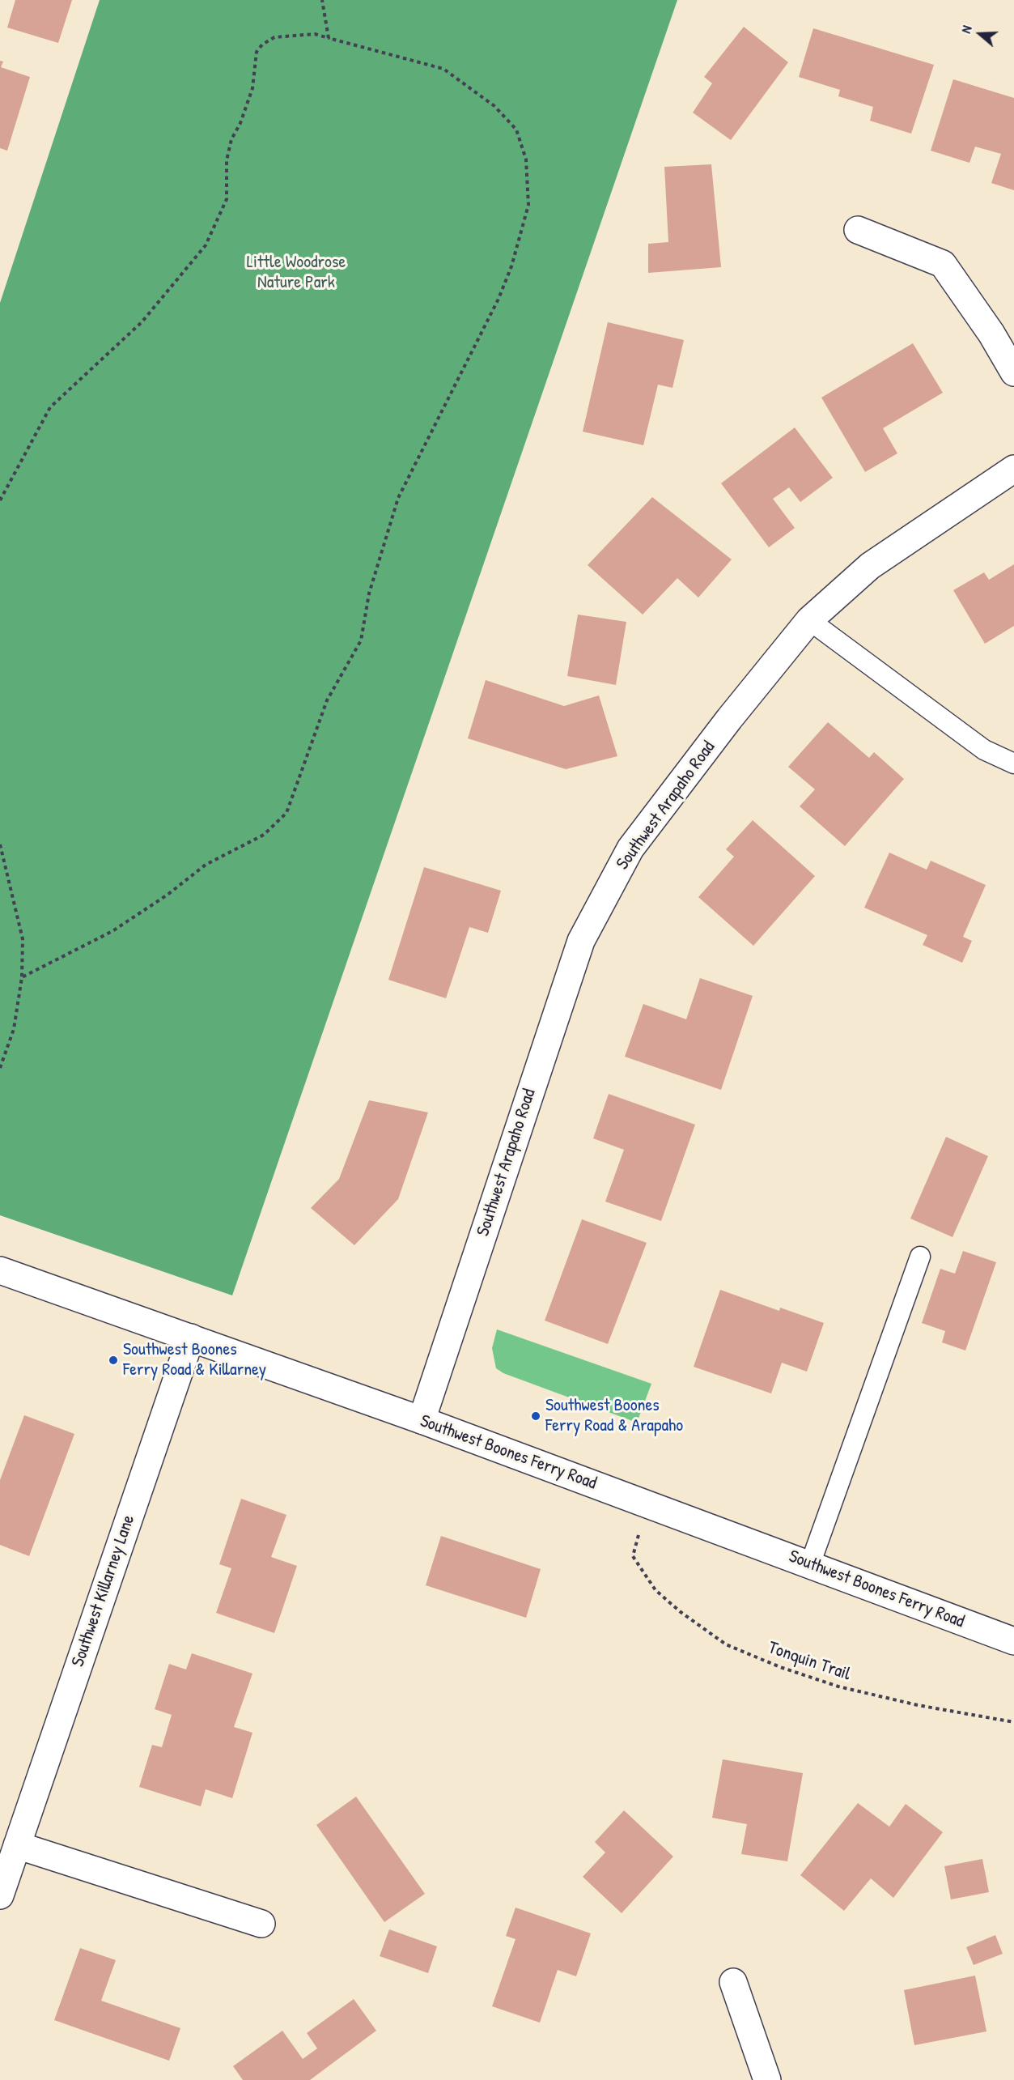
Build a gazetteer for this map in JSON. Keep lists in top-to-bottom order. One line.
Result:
{"streets":{"street":["Southwest Arapaho Road","Southwest Boones Ferry Road","Southwest Killarney Lane"],"path":["Tonquin Trail"]},"crossings":[["Southwest Arapaho Road","Southwest Boones Ferry Road"],["Southwest Boones Ferry Road","Southwest Killarney Lane"]],"parks":["Little Woodrose Nature Park"],"places":["Southwest Boones Ferry Road & Killarney","Southwest Boones Ferry Road & Arapaho"],"north":"left"}
